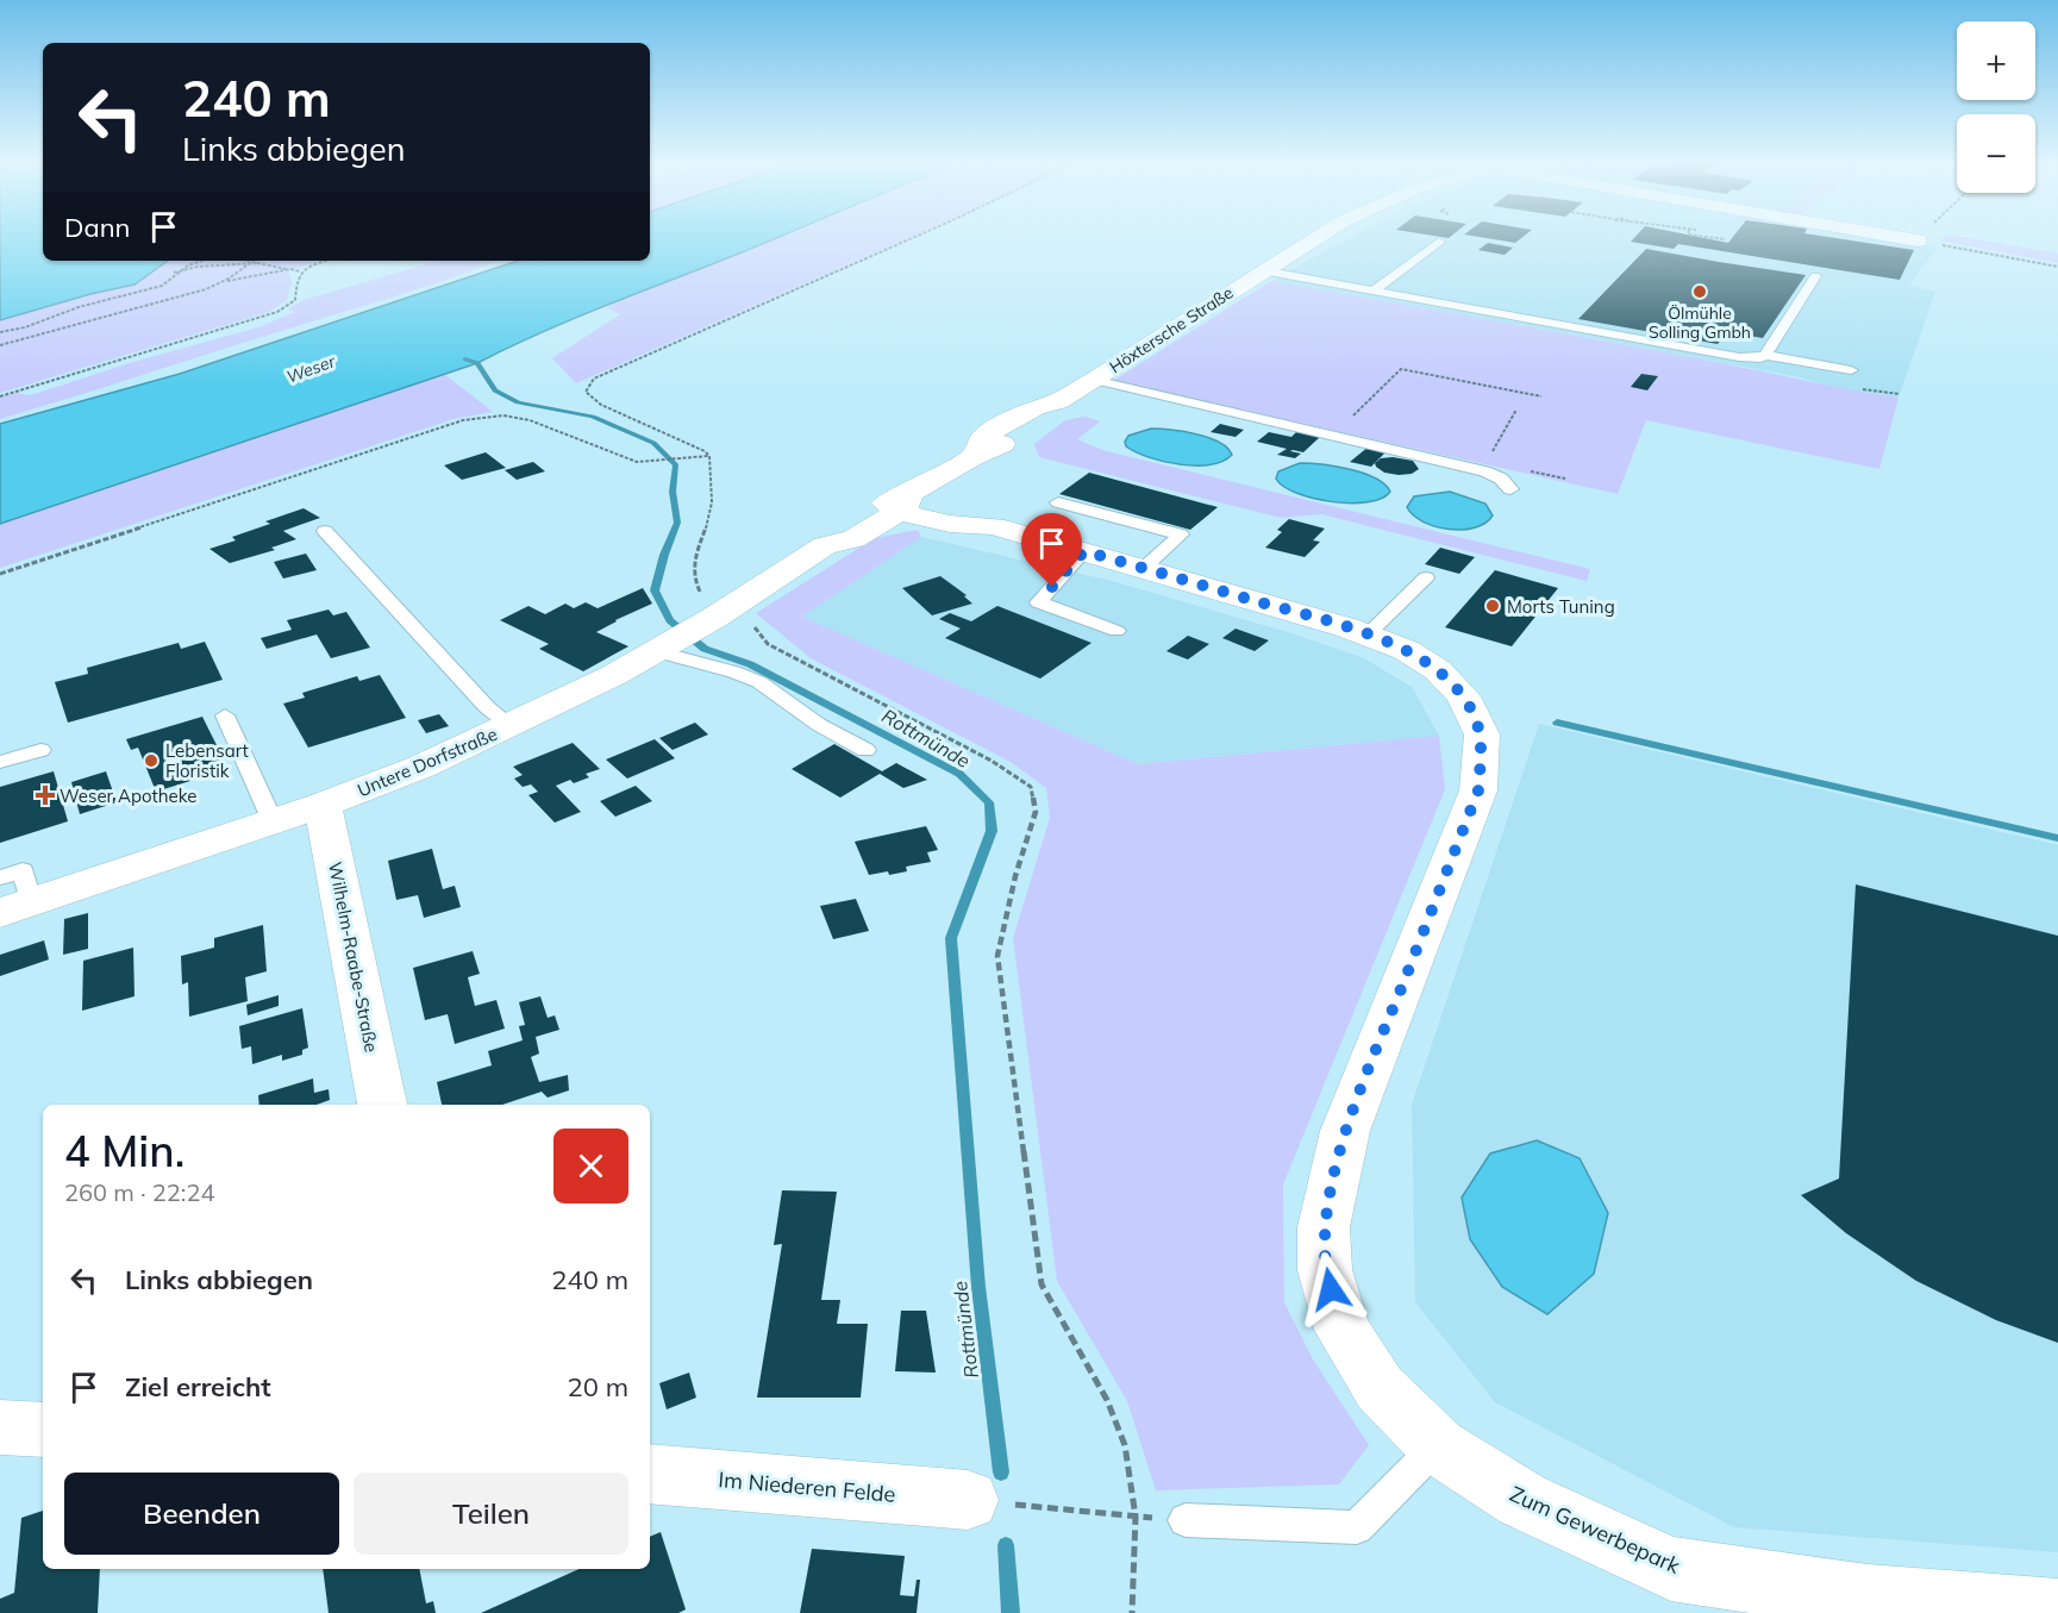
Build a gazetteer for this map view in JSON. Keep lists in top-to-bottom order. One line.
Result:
{"streets":{"street":["Höxtersche Straße","Untere Dorfstraße","Wilhelm-Raabe-Straße","Im Niederen Felde","Zum Gewerbepark"]},"crossings":[["Höxtersche Straße","Untere Dorfstraße"],["Höxtersche Straße","Zum Gewerbepark"],["Untere Dorfstraße","Wilhelm-Raabe-Straße"],["Untere Dorfstraße","Zum Gewerbepark"]],"water":["Weser","Rottmünde"],"places":{"other":["Ölmühle Solling Gmbh","Morts Tuning","Lebensart Floristik"],"health":["Weser Apotheke"]},"page":{"map_buttons":["+","−"],"turn":["240 m","Links abbiegen"],"then":"Dann","heading":["4 Min.","260 m · 22:24"],"list":[{"name":"Links abbiegen","value":"240 m"},{"name":"Ziel erreicht","value":"20 m"}],"buttons":["Beenden","Teilen"]}}
